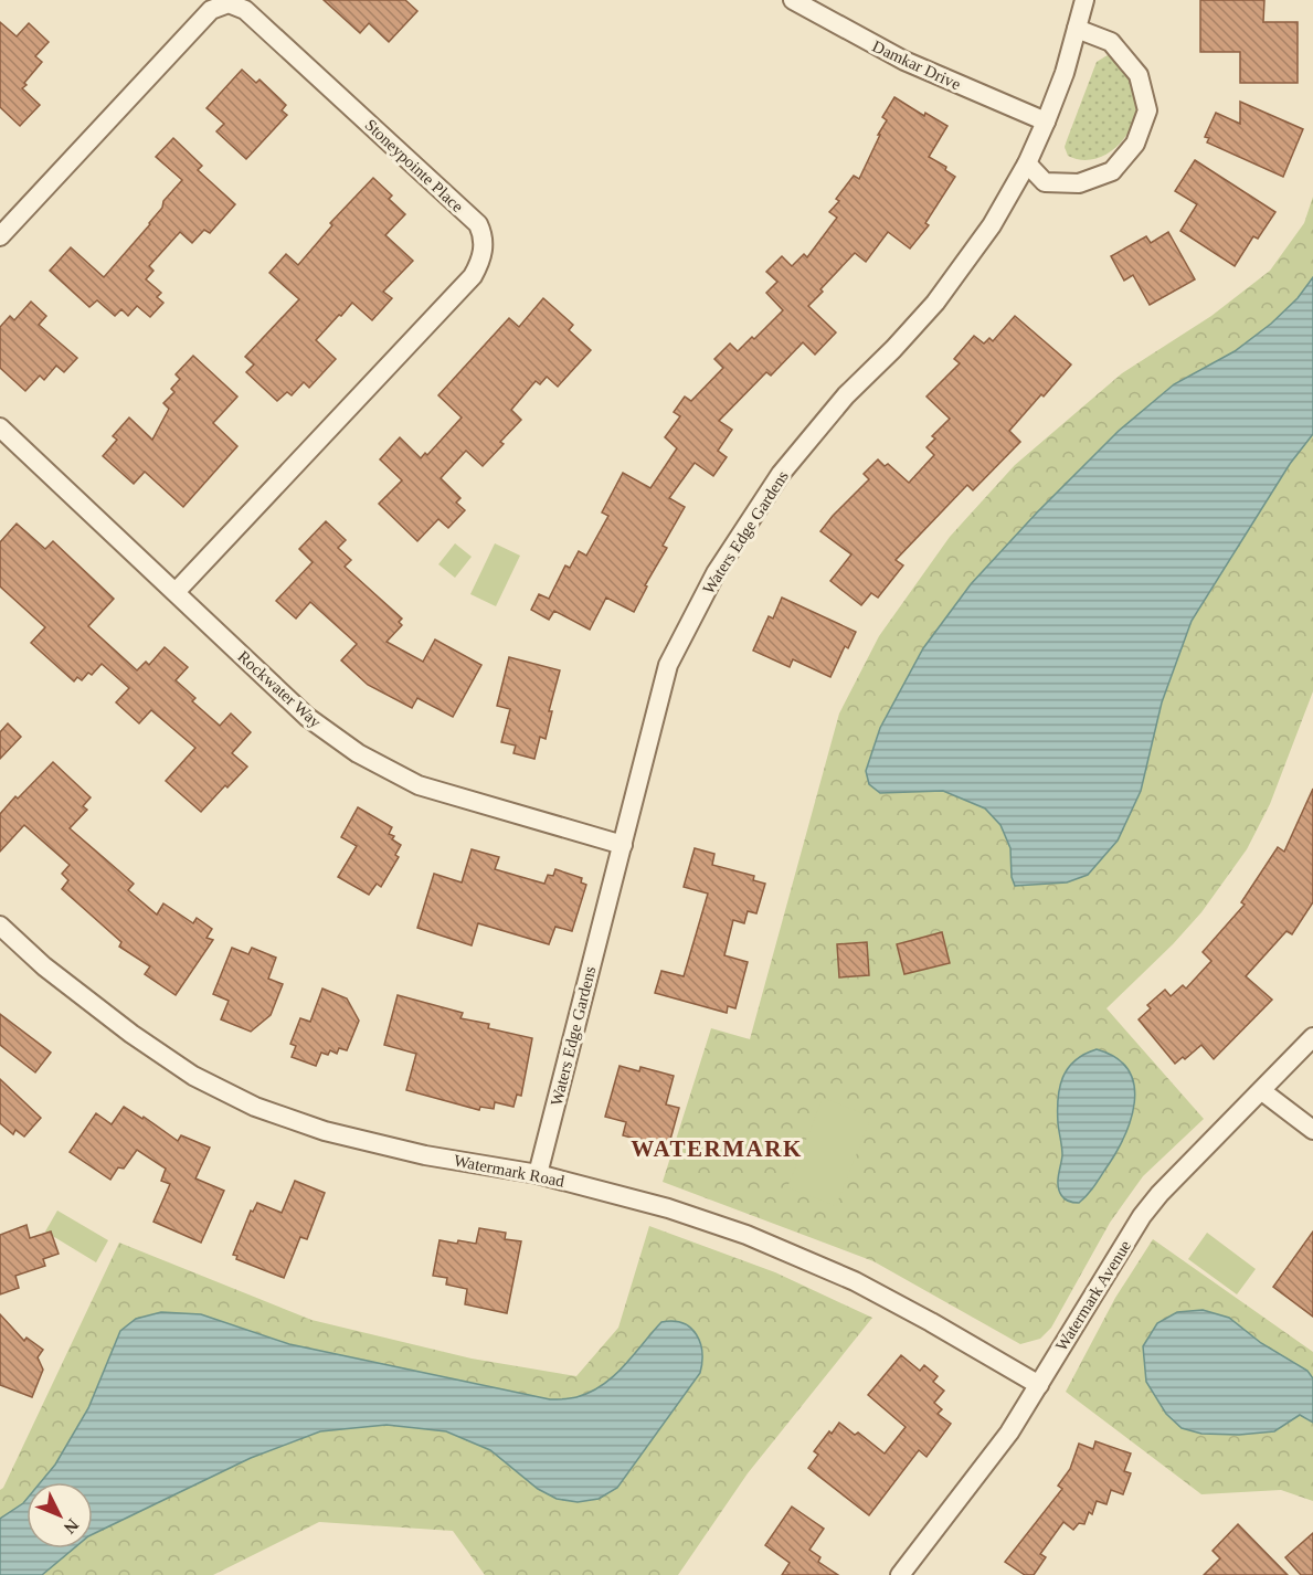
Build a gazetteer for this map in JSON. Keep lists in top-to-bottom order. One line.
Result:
{"streets":{"street":["Damkar Drive","Stoneypointe Place","Waters Edge Gardens","Rockwater Way","Watermark Road","Watermark Avenue"]},"crossings":[["Damkar Drive","Waters Edge Gardens"],["Stoneypointe Place","Rockwater Way"],["Waters Edge Gardens","Rockwater Way"],["Waters Edge Gardens","Watermark Road"],["Watermark Road","Watermark Avenue"]],"districts":["WATERMARK"],"north":"bottom right"}
